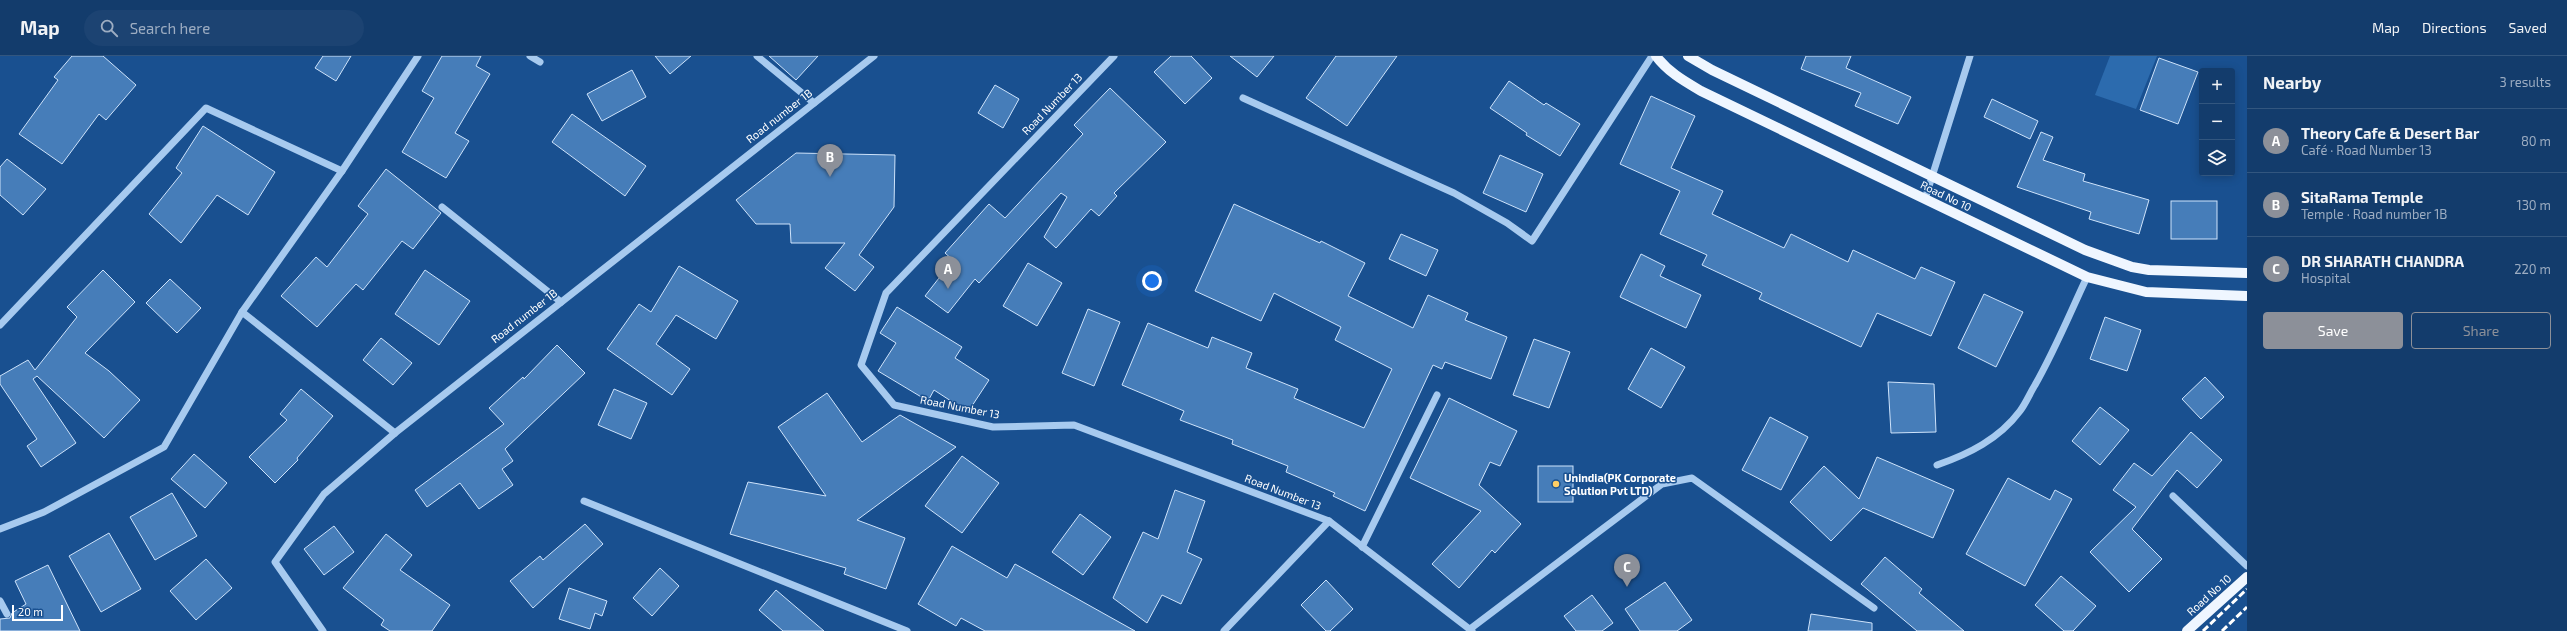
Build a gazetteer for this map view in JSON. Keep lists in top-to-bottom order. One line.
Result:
{"streets":{"main road":["Road No 10"],"street":["Road Number 13","Road number 1B"]},"places":["Unindia(PK Corporate Solution Pvt LTD)"],"scale_bar":"20 m","page":{"header":"Map","search":"Search here","nav":["Map","Directions","Saved"],"heading":["Nearby","3 results"],"map_buttons":["+","−"],"list":[{"mark":"A","name":"Theory Cafe & Desert Bar","note":"Café · Road Number 13","value":"80 m"},{"mark":"B","name":"SitaRama Temple","note":"Temple · Road number 1B","value":"130 m"},{"mark":"C","name":"DR SHARATH CHANDRA","note":"Hospital","value":"220 m"}],"pins":["B","A","C"],"buttons":["Save","Share"],"scale":"20 m"}}
